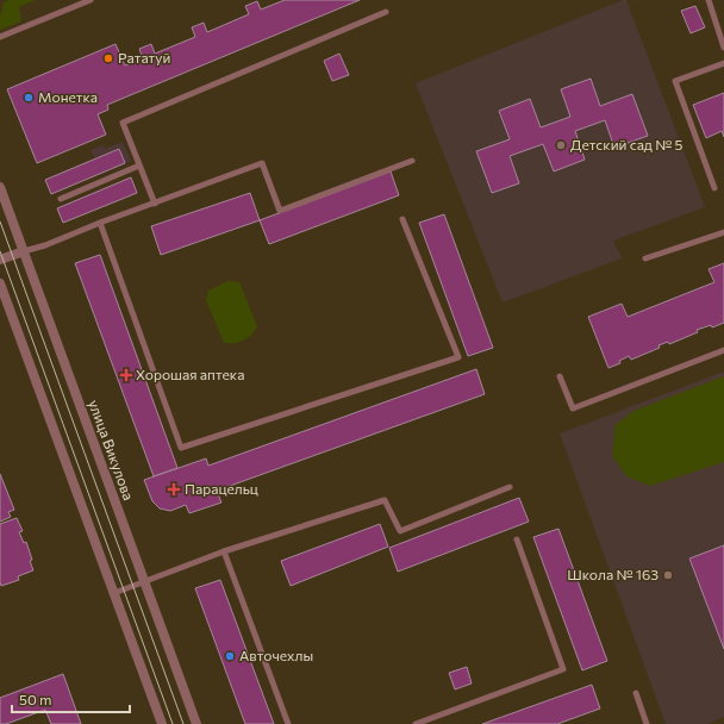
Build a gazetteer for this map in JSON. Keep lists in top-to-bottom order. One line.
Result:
{"streets":{"street":["улица Викулова"]},"places":{"other":["Рататуй","Монетка","Детский сад № 5","Школа № 163","Авточехлы"],"health":["Хорошая аптека","Парацельц"]},"scale_bar":"50 m"}
